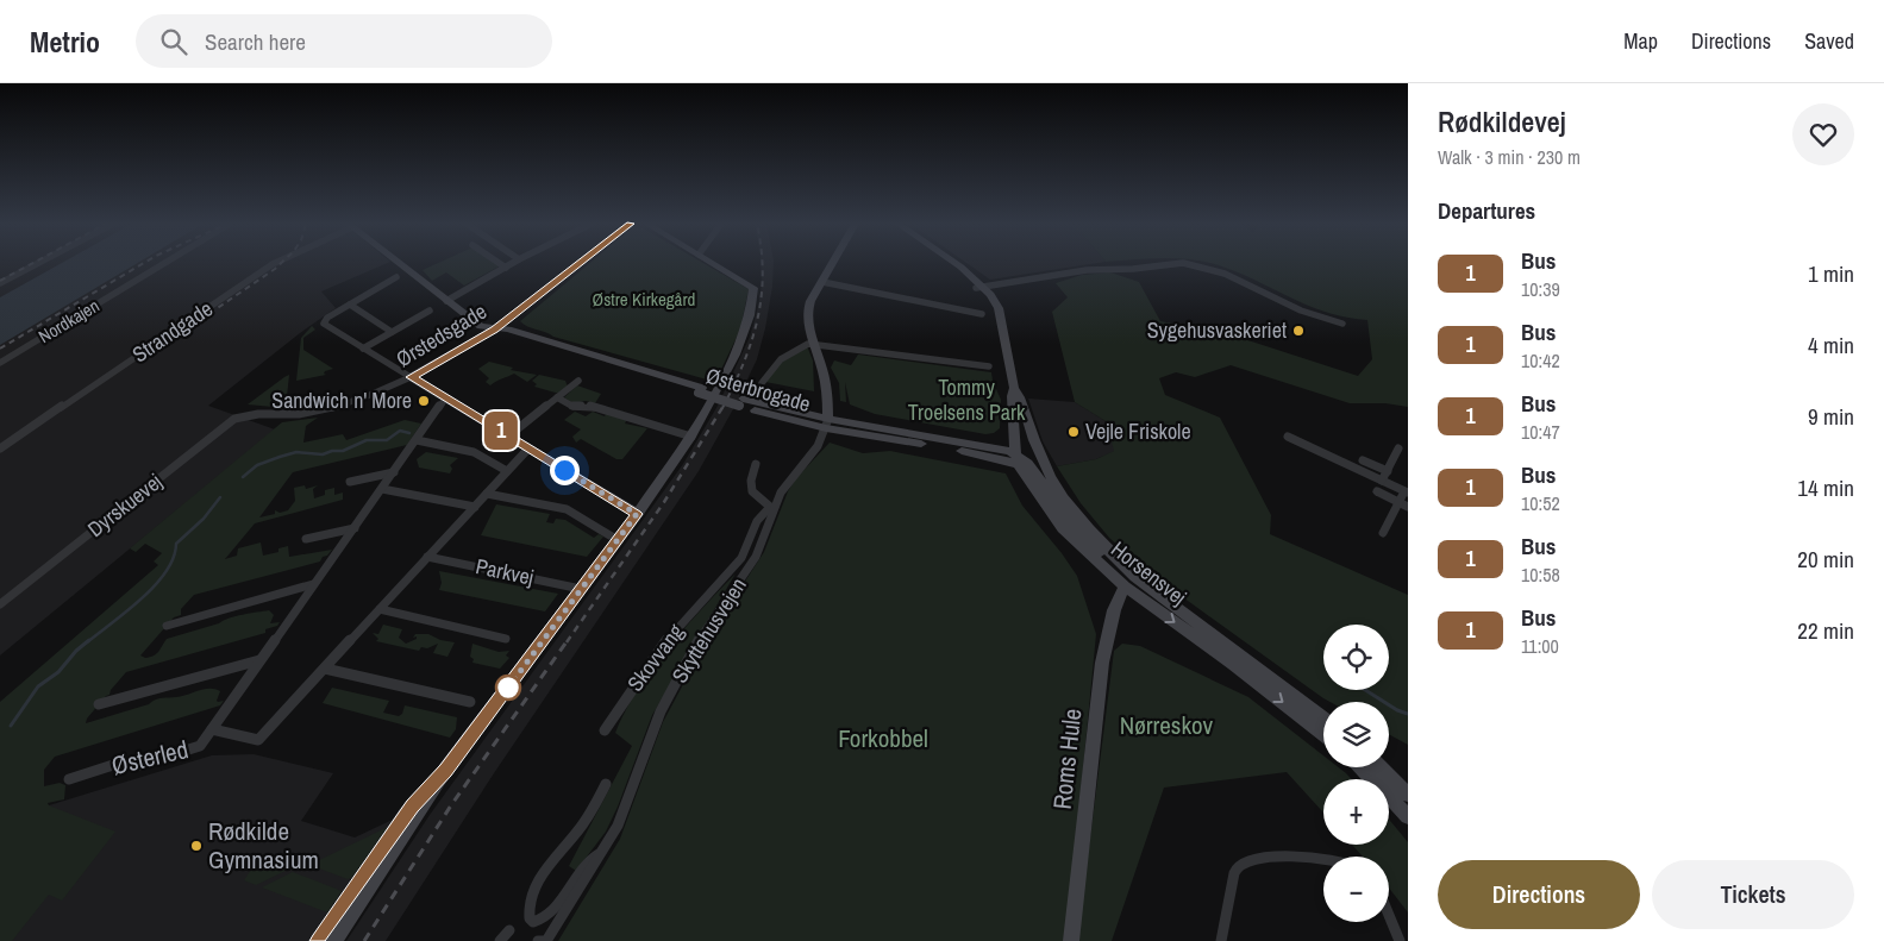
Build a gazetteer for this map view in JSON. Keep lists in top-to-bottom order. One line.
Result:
{"streets":{"main road":["Ørstedsgade","Østerbrogade","Horsensvej","Roms Hule"],"street":["Nordkajen","Strandgade","Dyrskuevej","Parkvej","Skyttehusvejen","Skovvang","Østerled"]},"crossings":[["Ørstedsgade","Østerbrogade"],["Ørstedsgade","Dyrskuevej"],["Østerbrogade","Horsensvej"],["Østerbrogade","Skyttehusvejen"],["Horsensvej","Roms Hule"],["Skyttehusvejen","Skovvang"]],"parks":["Østre Kirkegård","Tommy Troelsens Park","Nørreskov","Forkobbel"],"places":["Sygehusvaskeriet","Sandwich n' More","Vejle Friskole","Rødkilde Gymnasium"],"lines":["bus line 1"],"page":{"header":"Metrio","search":"Search here","nav":["Map","Directions","Saved"],"on_map":"1","heading":[["Rødkildevej","Walk · 3 min · 230 m"],"Departures"],"list":[{"mark":"1","name":"Bus","note":"10:39","value":"1 min"},{"mark":"1","name":"Bus","note":"10:42","value":"4 min"},{"mark":"1","name":"Bus","note":"10:47","value":"9 min"},{"mark":"1","name":"Bus","note":"10:52","value":"14 min"},{"mark":"1","name":"Bus","note":"10:58","value":"20 min"},{"mark":"1","name":"Bus","note":"11:00","value":"22 min"}],"map_buttons":["+","−"],"buttons":["Directions","Tickets"]}}
